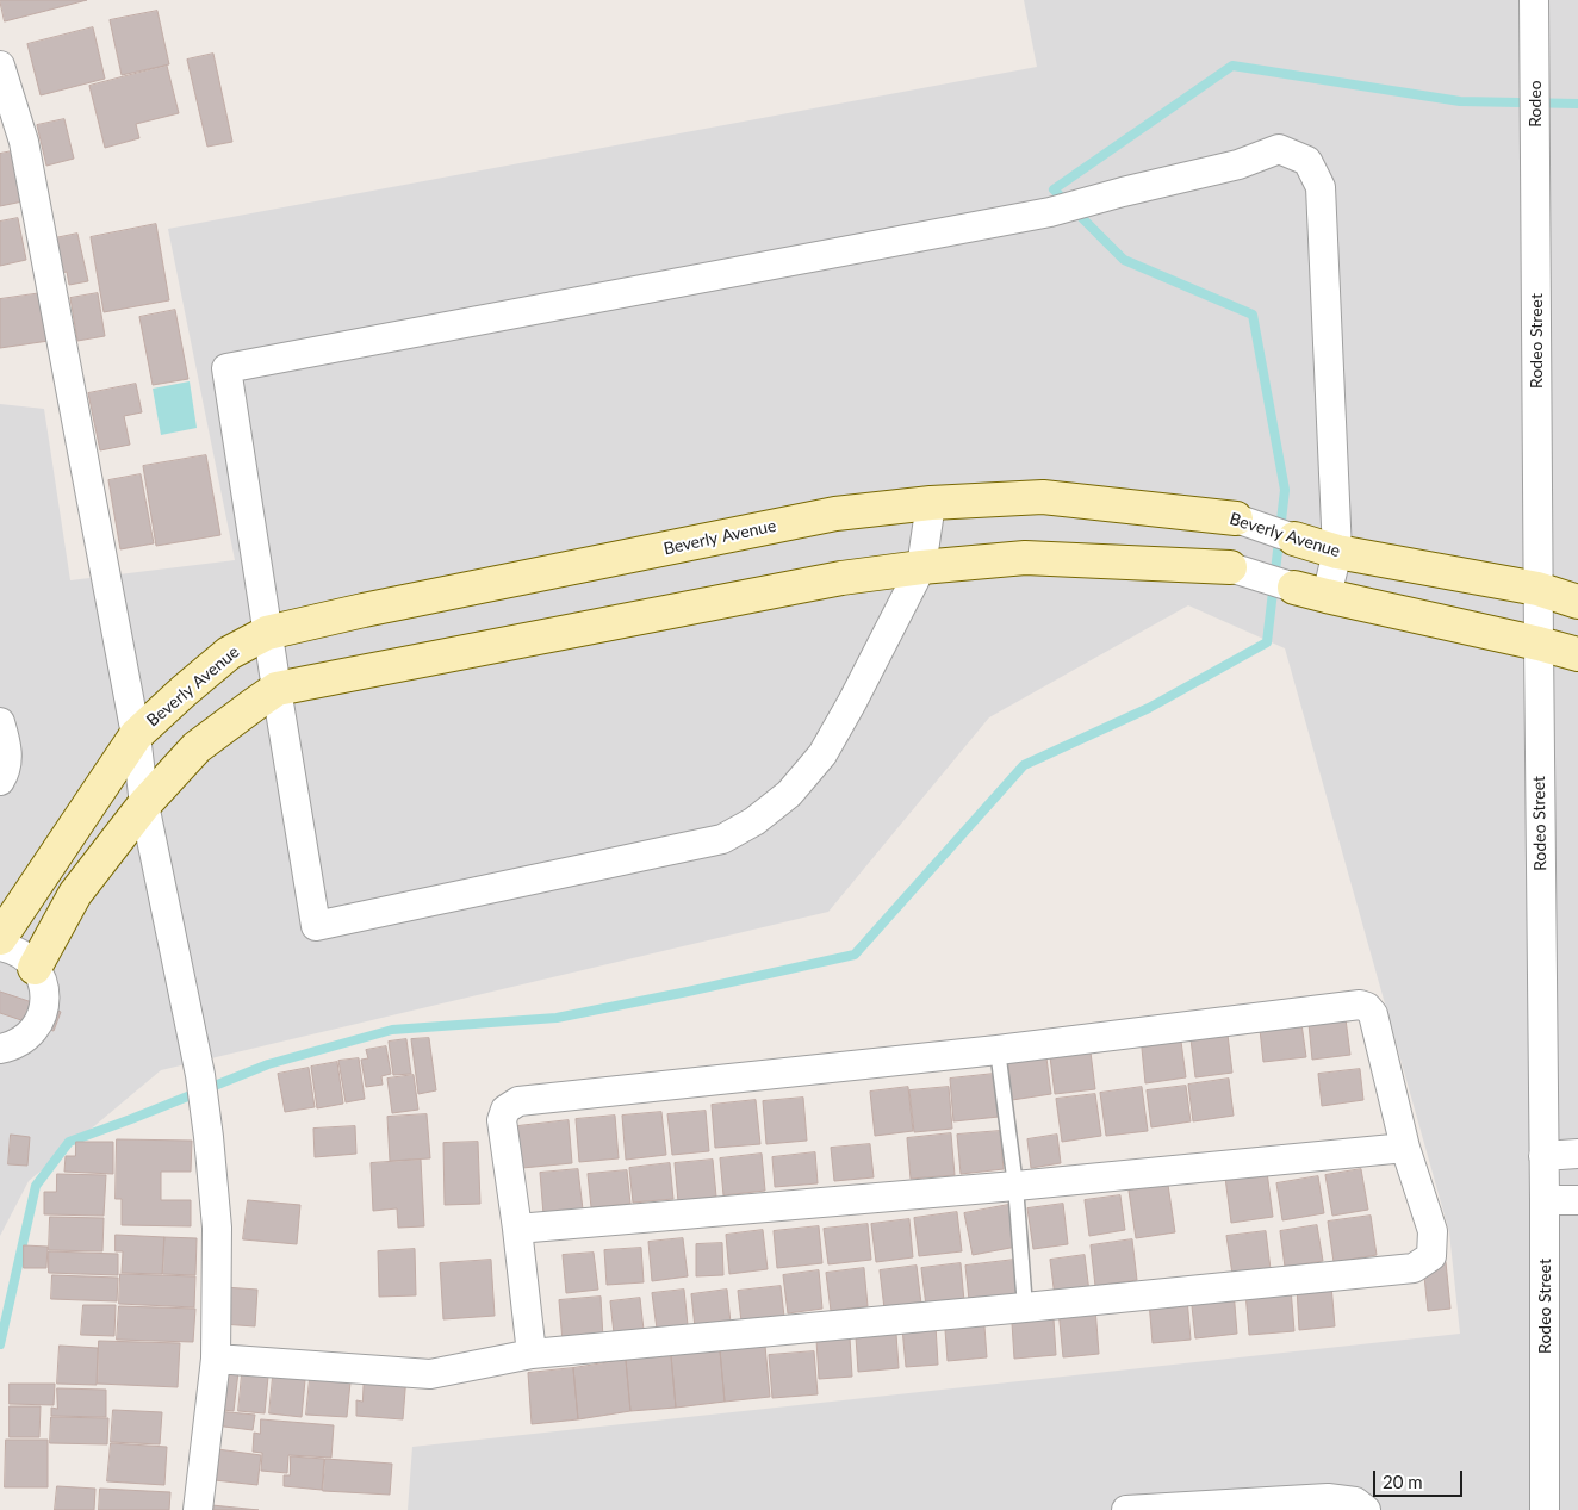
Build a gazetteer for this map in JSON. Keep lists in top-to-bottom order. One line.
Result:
{"streets":{"street":["Rodeo","Rodeo Street","Beverly Avenue"]},"crossings":[["Rodeo","Rodeo Street"],["Rodeo Street","Beverly Avenue"]],"scale_bar":"20 m"}
